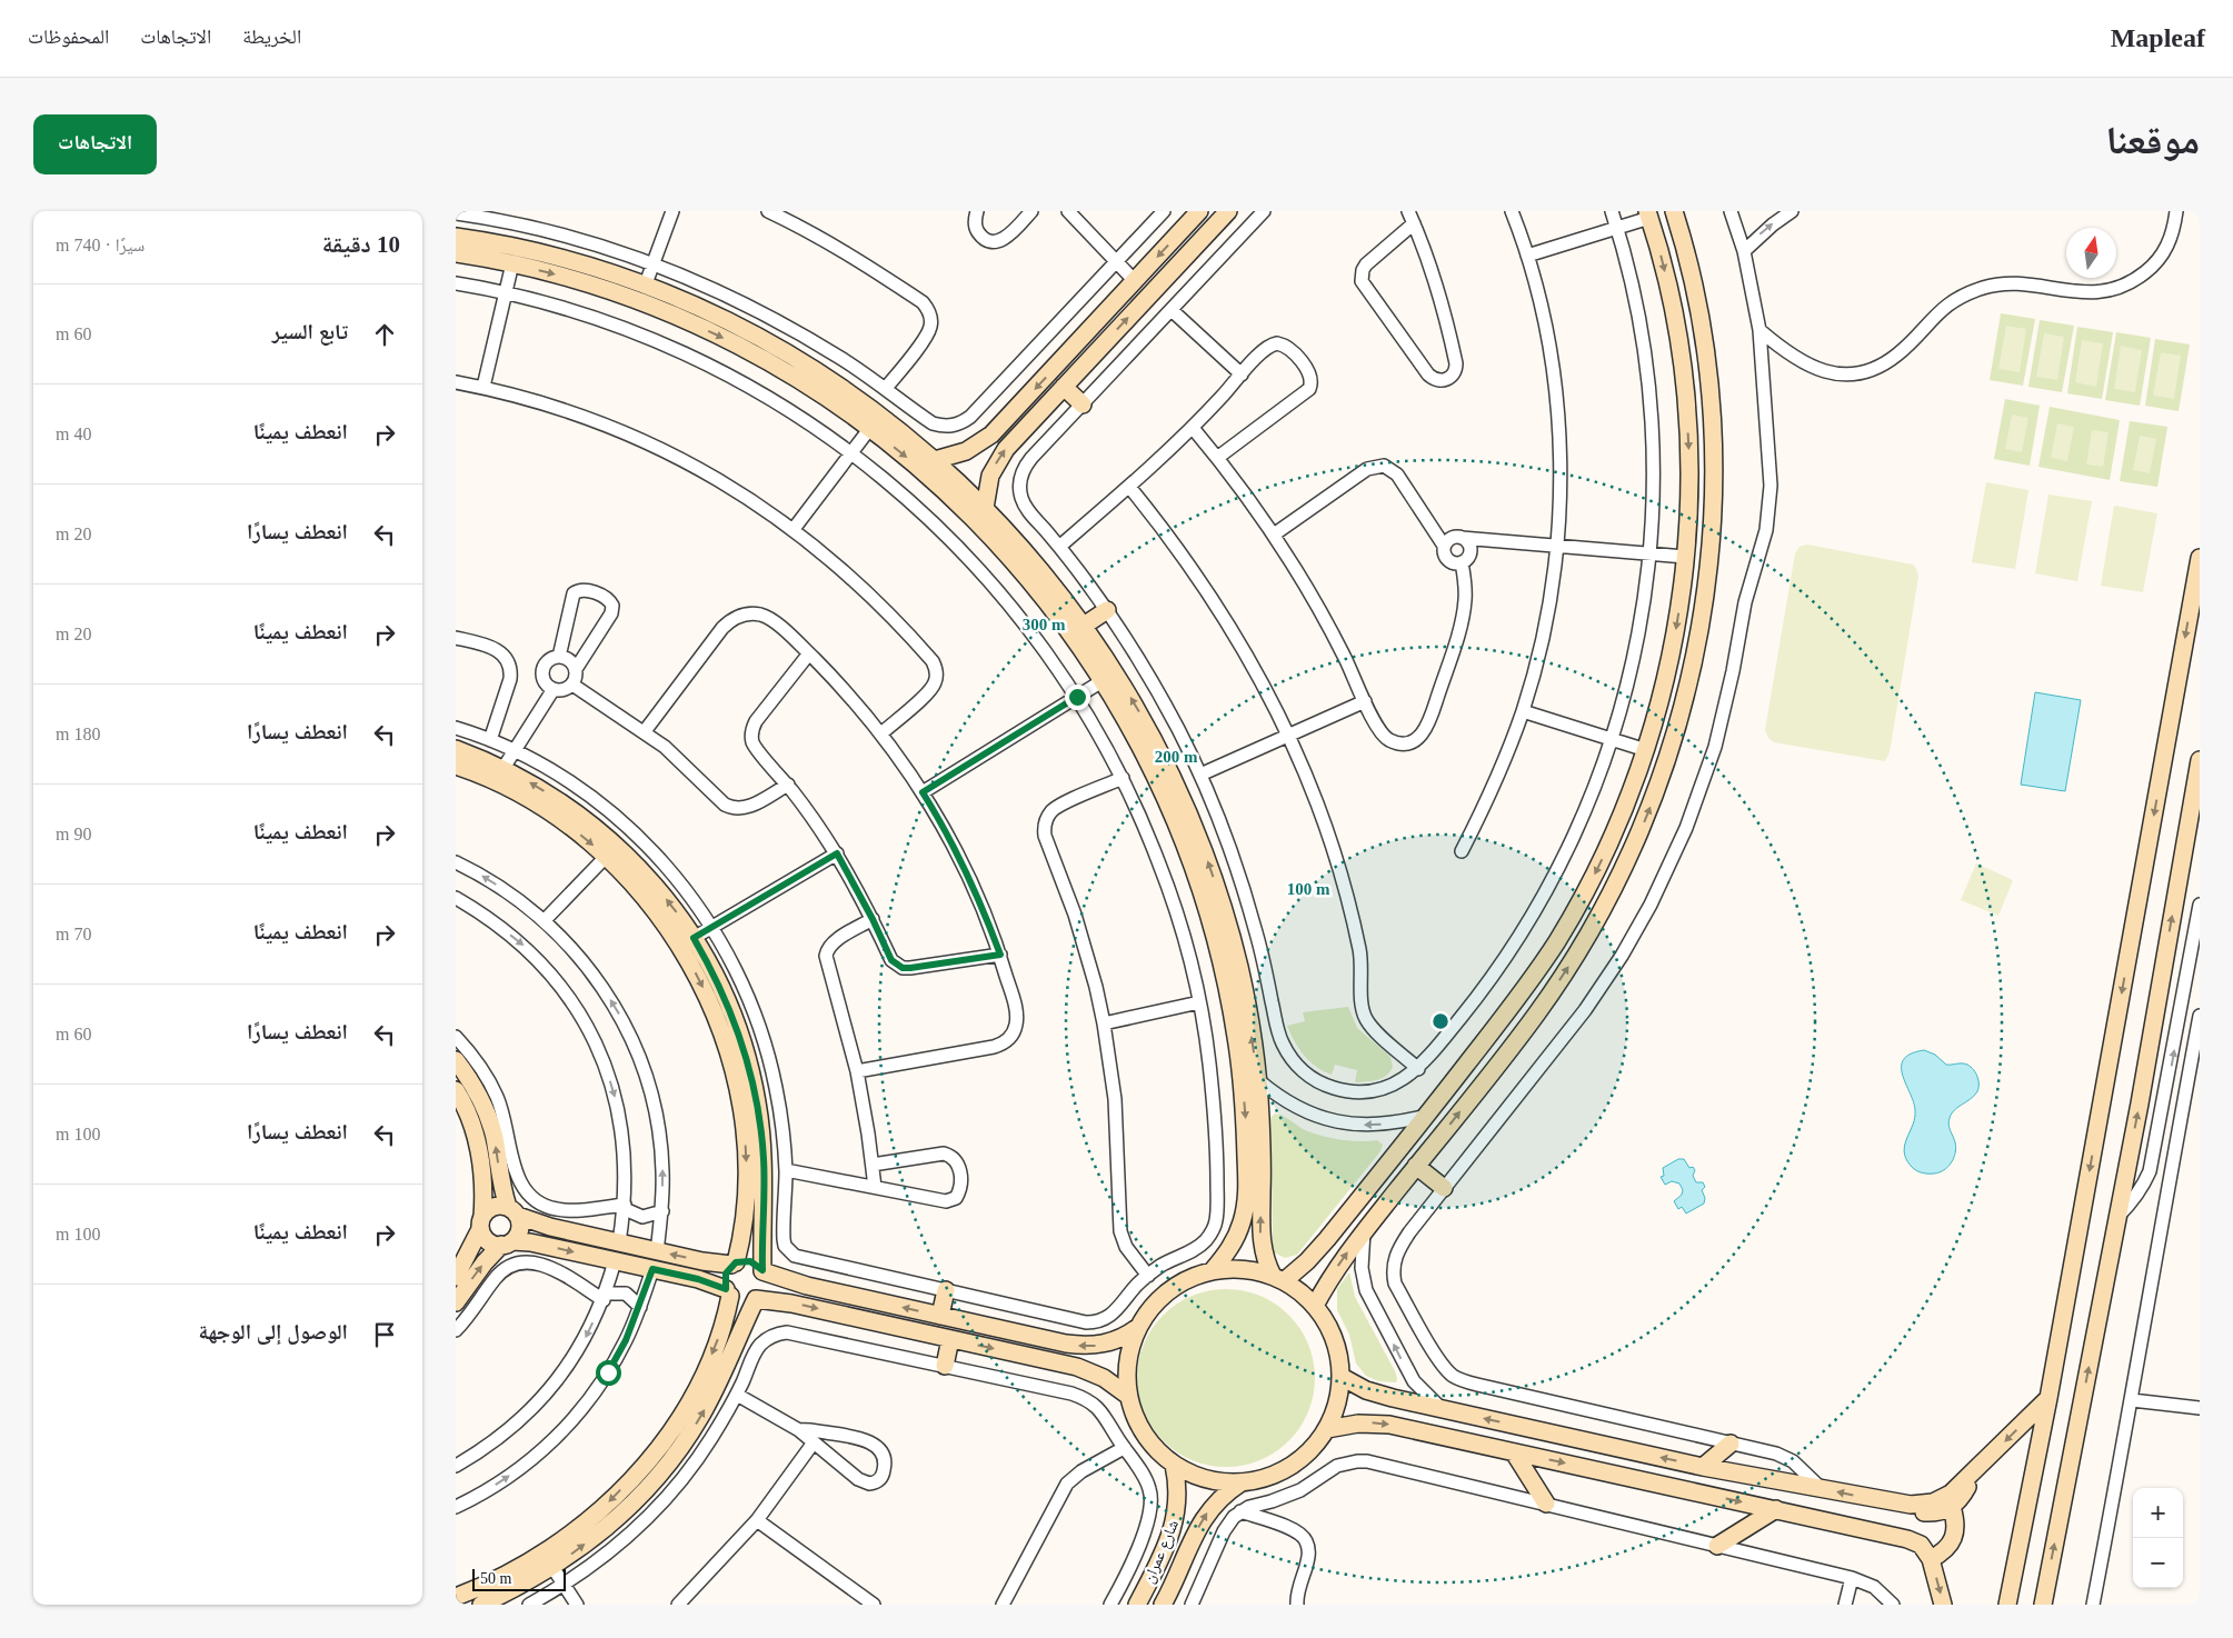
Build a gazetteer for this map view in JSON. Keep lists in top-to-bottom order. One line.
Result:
{"streets":{"street":["شارع عمران"]},"scale_bar":"50 m","north":"top","page":{"header":"Mapleaf","nav":["الخريطة","الاتجاهات","المحفوظات"],"title":"موقعنا","buttons":"الاتجاهات","heading":["10 دقيقة","سيرًا · 740 m"],"list":[["تابع السير","60 m"],["انعطف يمينًا","40 m"],["انعطف يسارًا","20 m"],["انعطف يمينًا","20 m"],["انعطف يسارًا","180 m"],["انعطف يمينًا","90 m"],["انعطف يمينًا","70 m"],["انعطف يسارًا","60 m"],["انعطف يسارًا","100 m"],["انعطف يمينًا","100 m"],"الوصول إلى الوجهة"],"map_buttons":["+","−"],"scale":"50 m"},"rings":["300 m","200 m","100 m"]}
